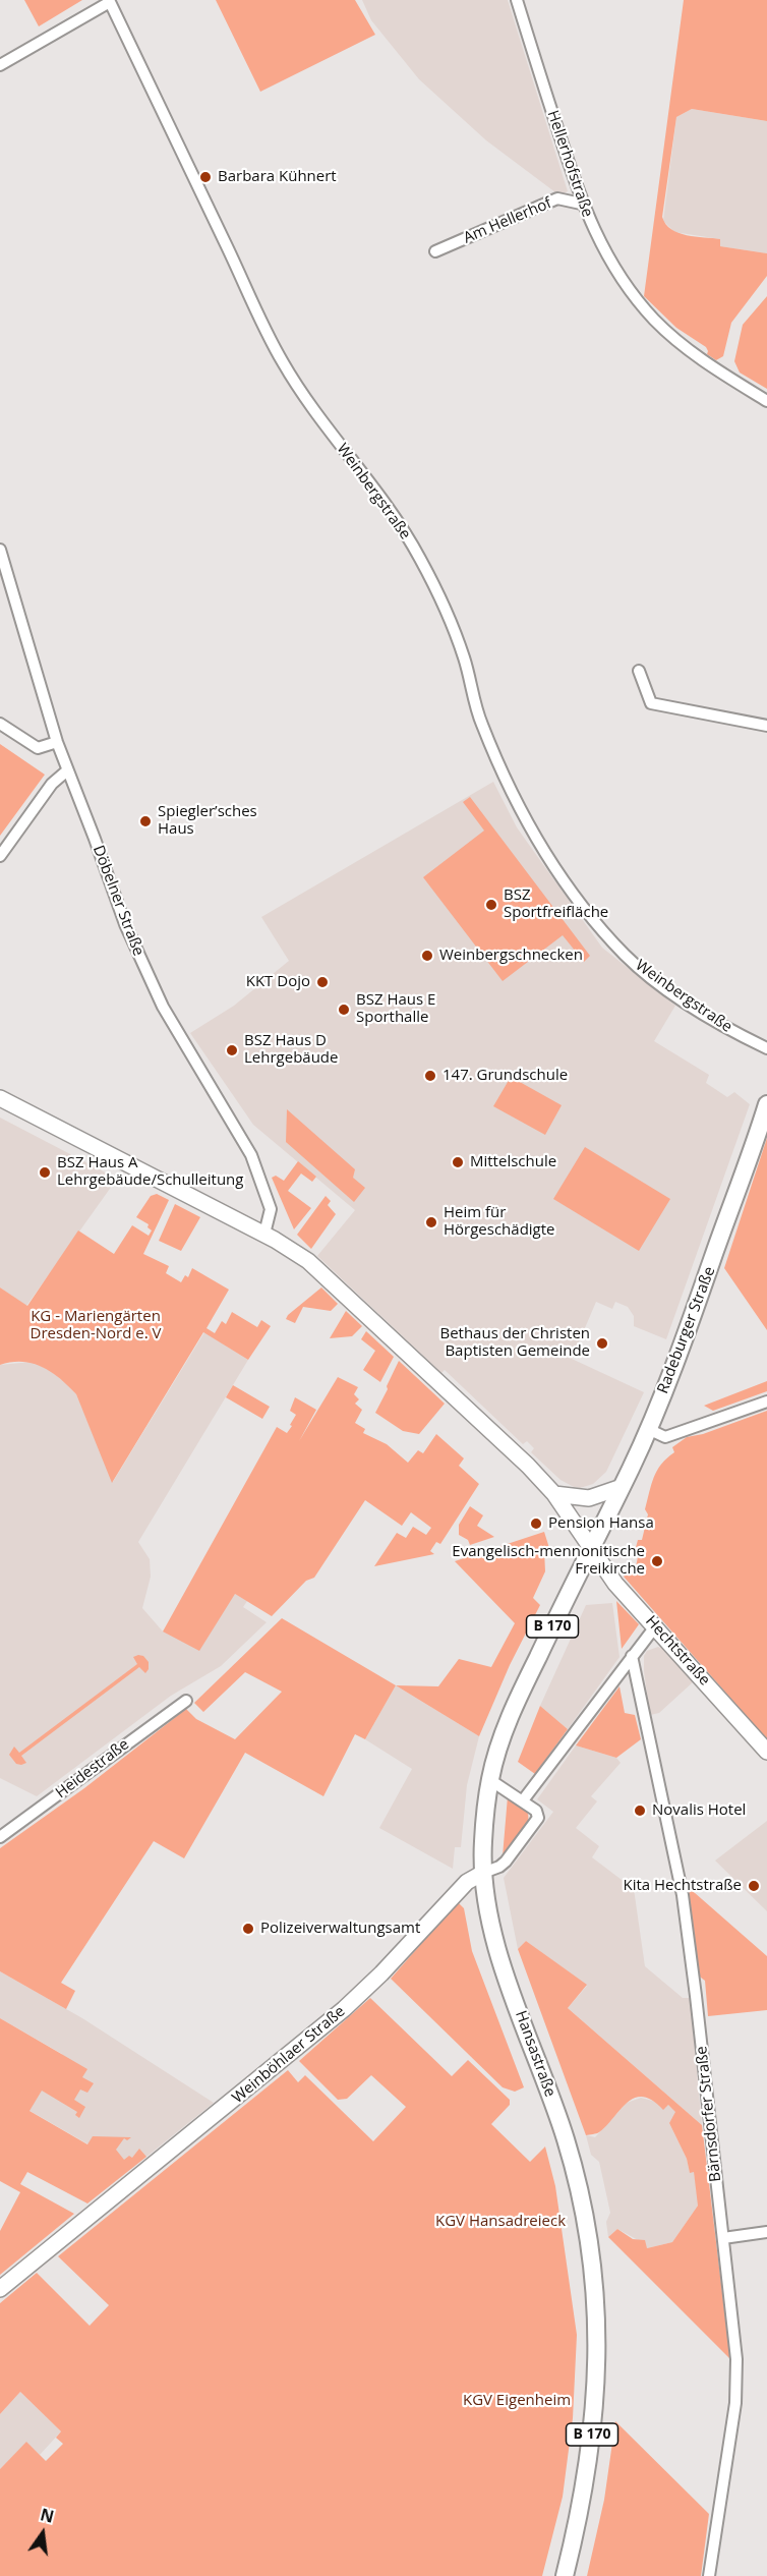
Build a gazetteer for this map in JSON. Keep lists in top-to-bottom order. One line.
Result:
{"streets":{"main road":["Radeburger Straße","B 170","Hansastraße"],"street":["Hellerhofstraße","Am Hellerhof","Weinbergstraße","Döbelner Straße","Hechtstraße","Heidestraße","Weinböhlaer Straße","Bärnsdorfer Straße"]},"crossings":[["Hellerhofstraße","Am Hellerhof"],["Döbelner Straße","Hechtstraße"],["Radeburger Straße","Hechtstraße"],["Radeburger Straße","Hansastraße"],["Hechtstraße","Hansastraße"],["Hansastraße","Weinböhlaer Straße"]],"parks":["KG - Mariengärten Dresden-Nord e. V","KGV Hansadreieck","KGV Eigenheim"],"places":["Barbara Kühnert","Spiegler’sches Haus","BSZ Sportfreifläche","Weinbergschnecken","KKT Dojo","BSZ Haus E Sporthalle","BSZ Haus D Lehrgebäude","147. Grundschule","Mittelschule","BSZ Haus A Lehrgebäude/Schulleitung","Heim für Hörgeschädigte","Bethaus der Christen Baptisten Gemeinde","Pension Hansa","Evangelisch-mennonitische Freikirche","Novalis Hotel","Kita Hechtstraße","Polizeiverwaltungsamt"],"north":"top"}
